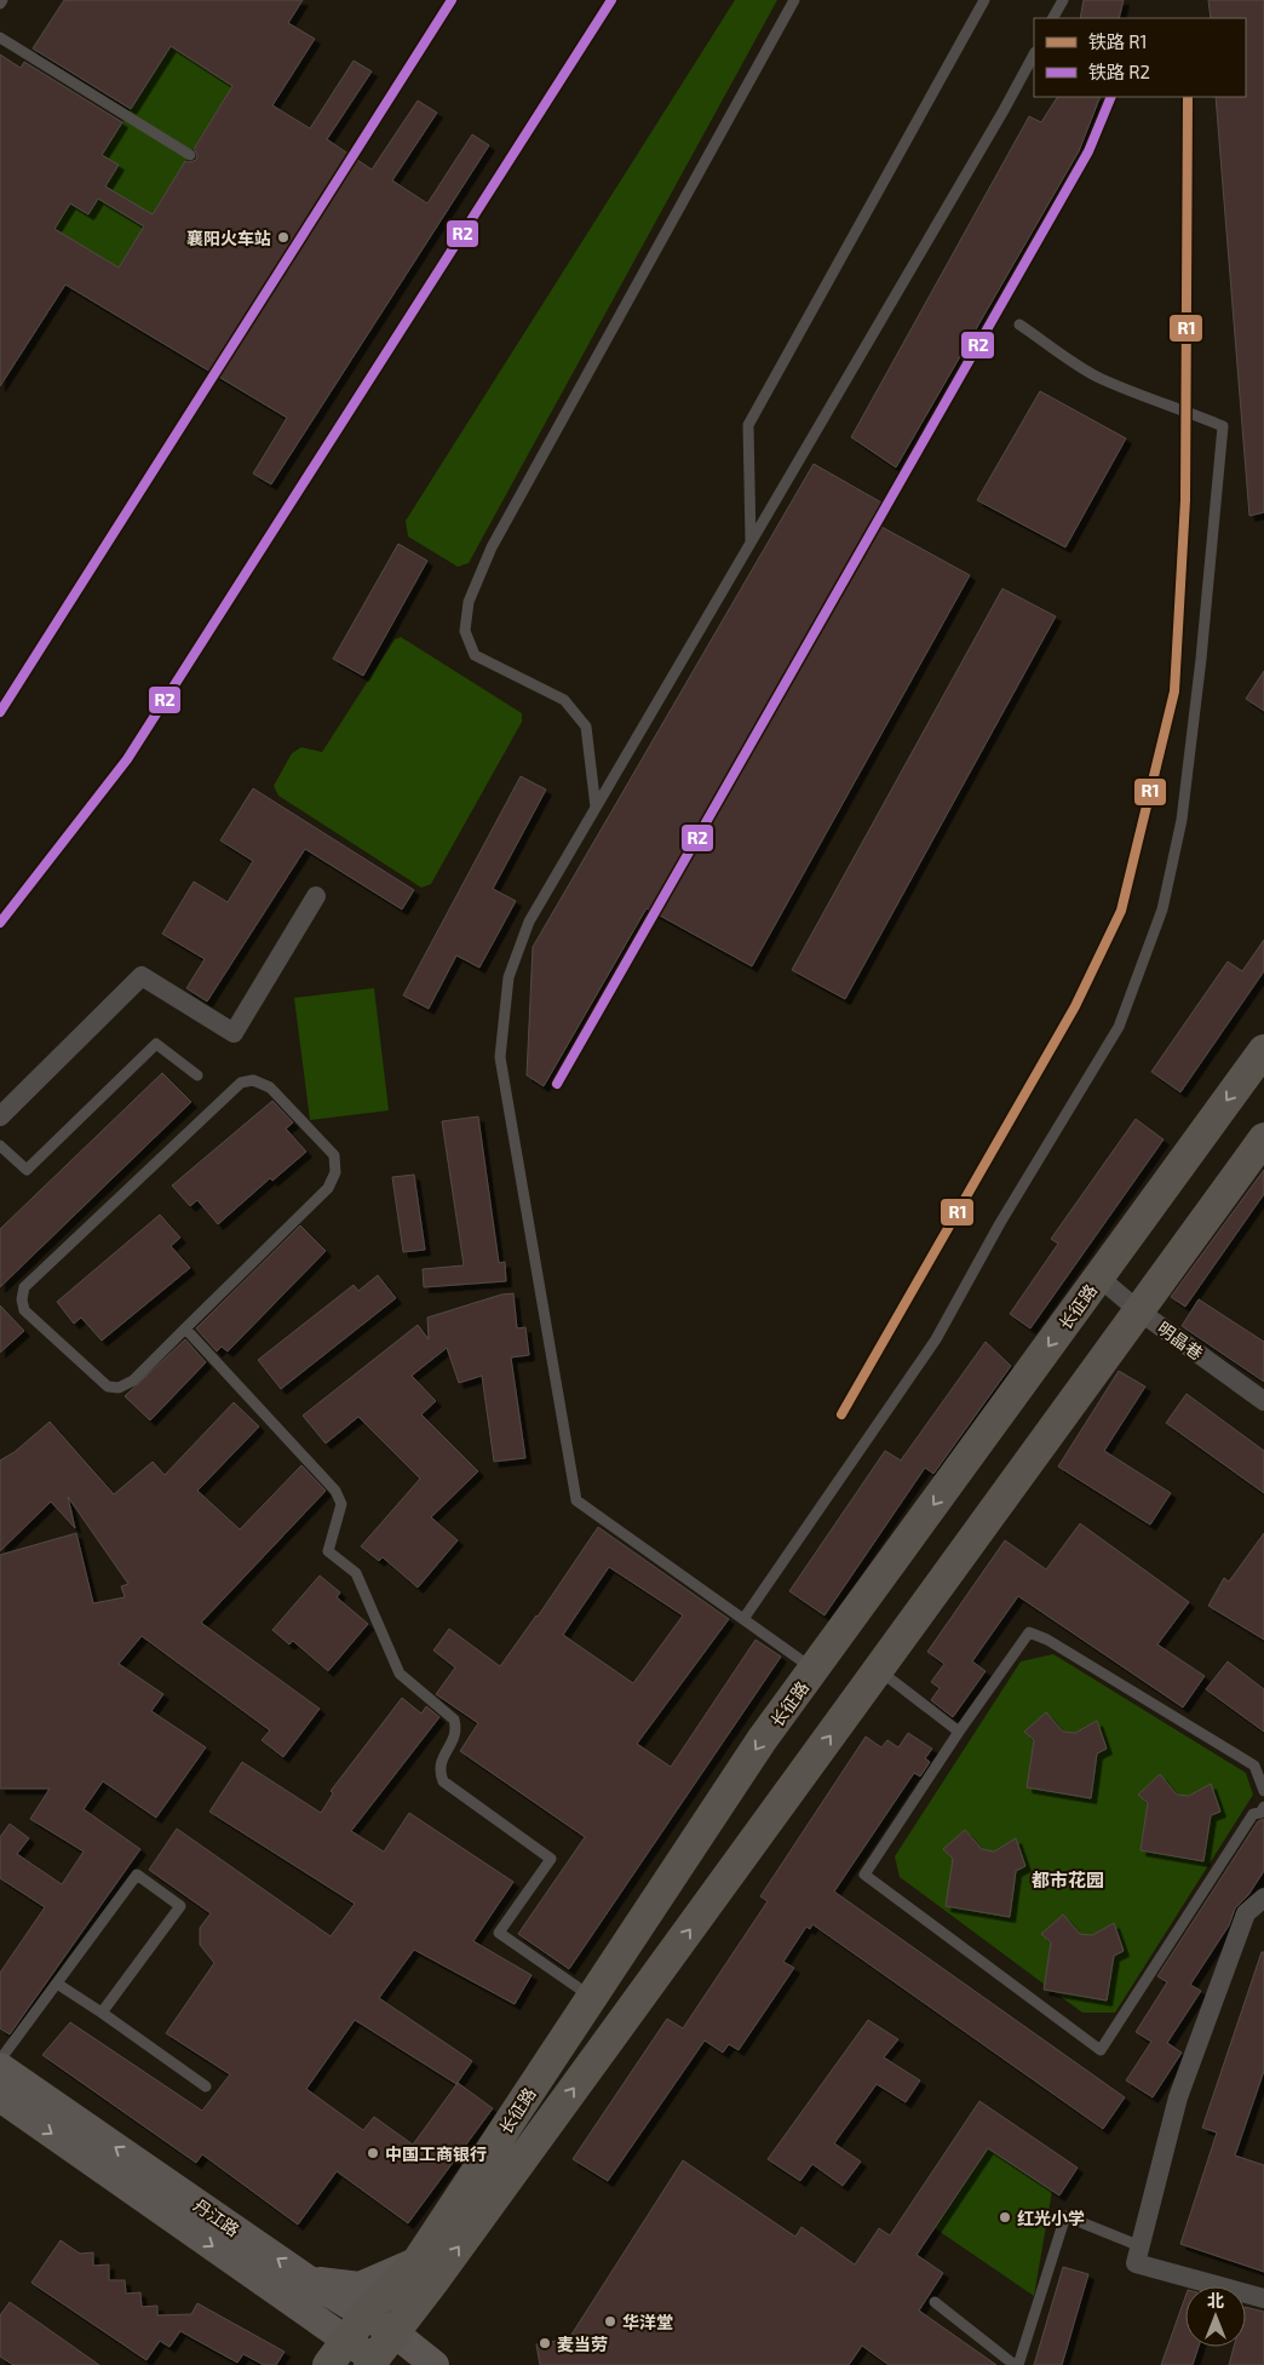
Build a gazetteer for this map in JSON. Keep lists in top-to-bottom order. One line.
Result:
{"streets":{"main road":["长征路","丹江路"],"street":["明晶巷"]},"crossings":[["长征路","明晶巷"],["长征路","丹江路"]],"districts":["都市花园"],"places":["襄阳火车站","中国工商银行","红光小学","华洋堂","麦当劳"],"lines":["rail line R2","rail line R1"],"legend":["铁路 R1","铁路 R2"],"north":"top"}
